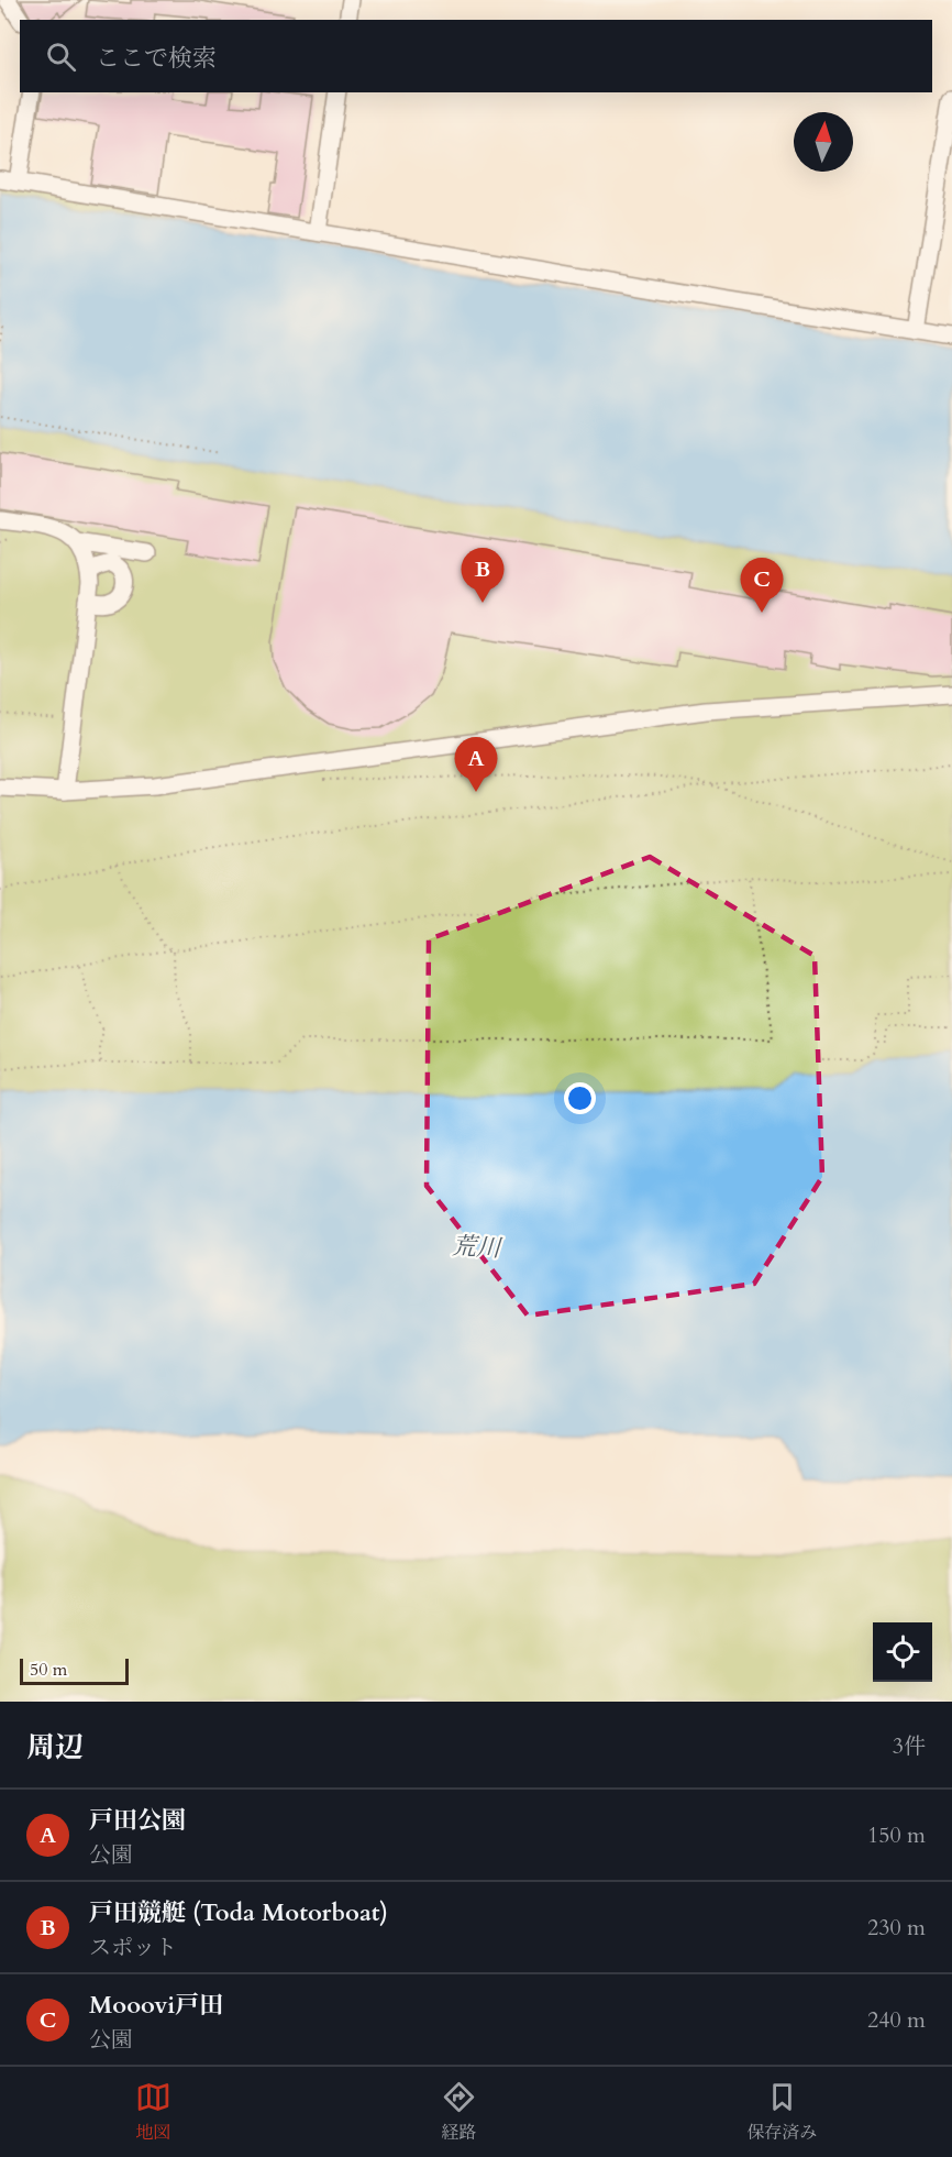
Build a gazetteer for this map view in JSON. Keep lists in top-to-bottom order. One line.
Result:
{"water":["荒川"],"scale_bar":"50 m","north":"top","page":{"search":"ここで検索","pins":["B","C","A"],"scale":"50 m","heading":["周辺","3件"],"list":[{"mark":"A","name":"戸田公園","note":"公園","value":"150 m"},{"mark":"B","name":"戸田競艇 (Toda Motorboat)","note":"スポット","value":"230 m"},{"mark":"C","name":"Mooovi戸田","note":"公園","value":"240 m"}],"nav":["地図","経路","保存済み"]}}
